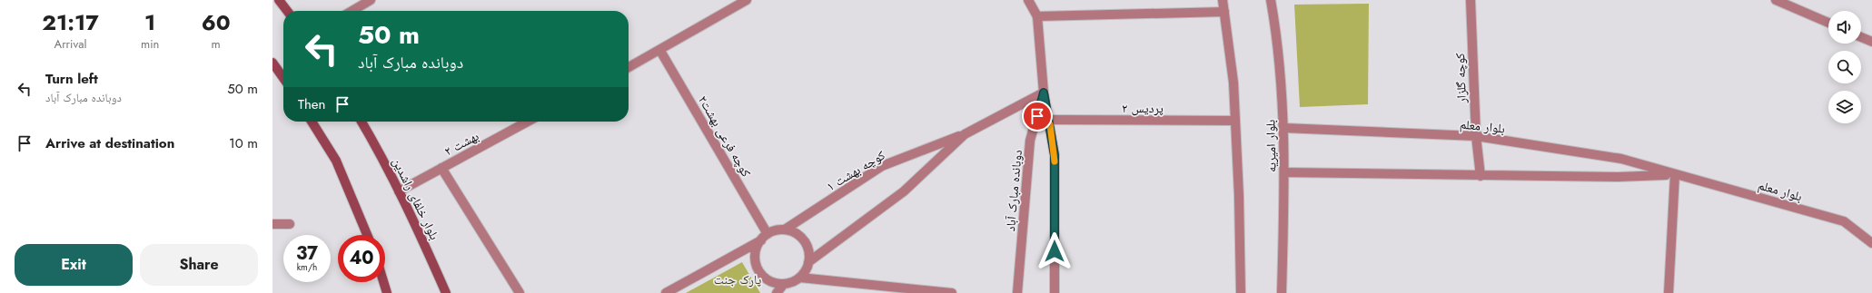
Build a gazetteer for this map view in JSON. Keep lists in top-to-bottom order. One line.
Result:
{"streets":{"main road":["بلوار خلفای راشدین"],"street":["کوچه گلزار","پردیس ۲","بلوار معلم","کوچه فرعی بهشت۲","بهشت ۲","بلوار امیریه","کوچه بهشت ۱","دوبانده مبارک آباد"]},"crossings":[["کوچه گلزار","بلوار معلم"],["پردیس ۲","دوبانده مبارک آباد"],["بلوار معلم","بلوار امیریه"],["کوچه فرعی بهشت۲","کوچه بهشت ۱"],["بهشت ۲","بلوار خلفای راشدین"]],"parks":["پارک جنت"],"page":{"eta":["21:17","Arrival","1","min","60","m"],"turn":["50 m","دوبانده مبارک آباد"],"list":[{"name":"Turn left","note":"دوبانده مبارک آباد","value":"50 m"},{"name":"Arrive at destination","value":"10 m"}],"then":"Then","speed":"37 km/h","limit":"40","buttons":["Exit","Share"]}}
